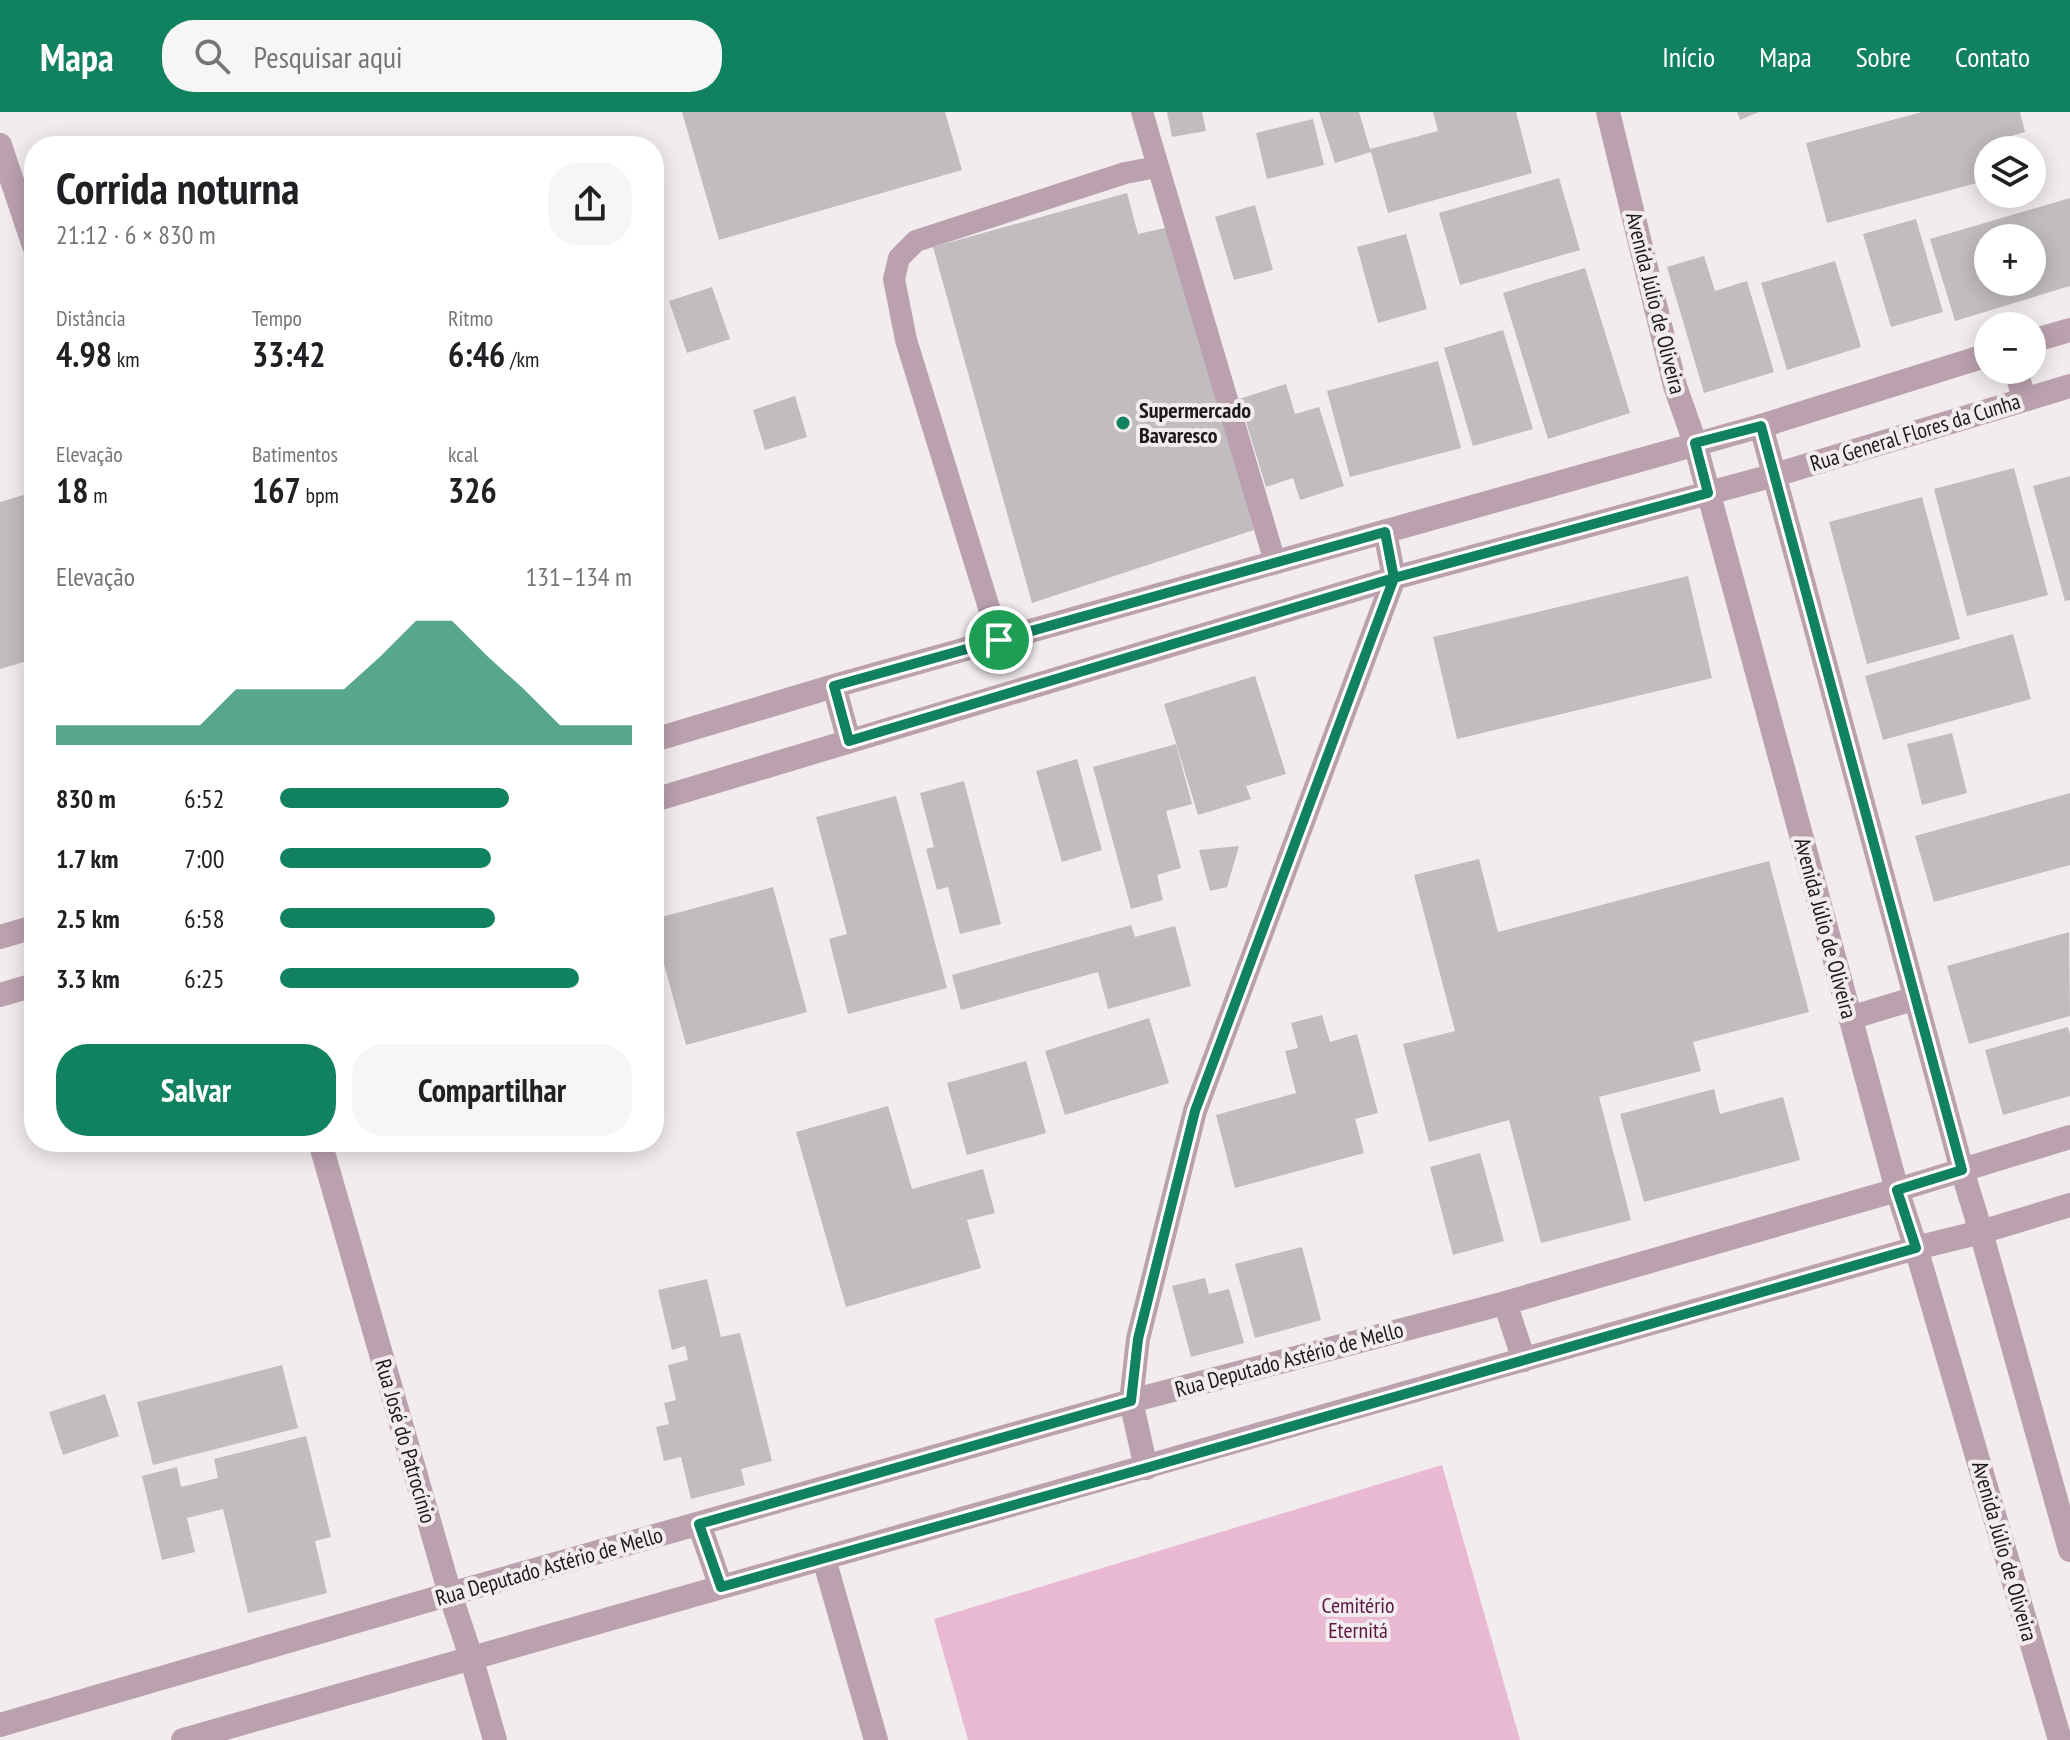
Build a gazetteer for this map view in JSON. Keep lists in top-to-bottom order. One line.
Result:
{"streets":{"street":["Avenida Júlio de Oliveira","Rua General Flores da Cunha","Rua Deputado Astério de Mello","Rua José do Patrocínio"]},"crossings":[["Avenida Júlio de Oliveira","Rua General Flores da Cunha"],["Avenida Júlio de Oliveira","Rua Deputado Astério de Mello"],["Rua Deputado Astério de Mello","Rua José do Patrocínio"]],"parks":["Cemitério Eternitá"],"places":["Supermercado Bavaresco"],"page":{"header":"Mapa","search":"Pesquisar aqui","nav":["Início","Mapa","Sobre","Contato"],"map_buttons":["+","−"],"heading":["Corrida noturna","21:12 · 6 × 830 m"],"stats":[["Distância","4.98 km"],["Tempo","33:42"],["Ritmo","6:46 /km"],["Elevação","18 m"],["Batimentos","167 bpm"],["kcal","326"]],"chart":["Elevação","131–134 m"],"list":[{"name":"830 m","note":"6:52"},{"name":"1.7 km","note":"7:00"},{"name":"2.5 km","note":"6:58"},{"name":"3.3 km","note":"6:25"}],"buttons":["Salvar","Compartilhar"]}}
